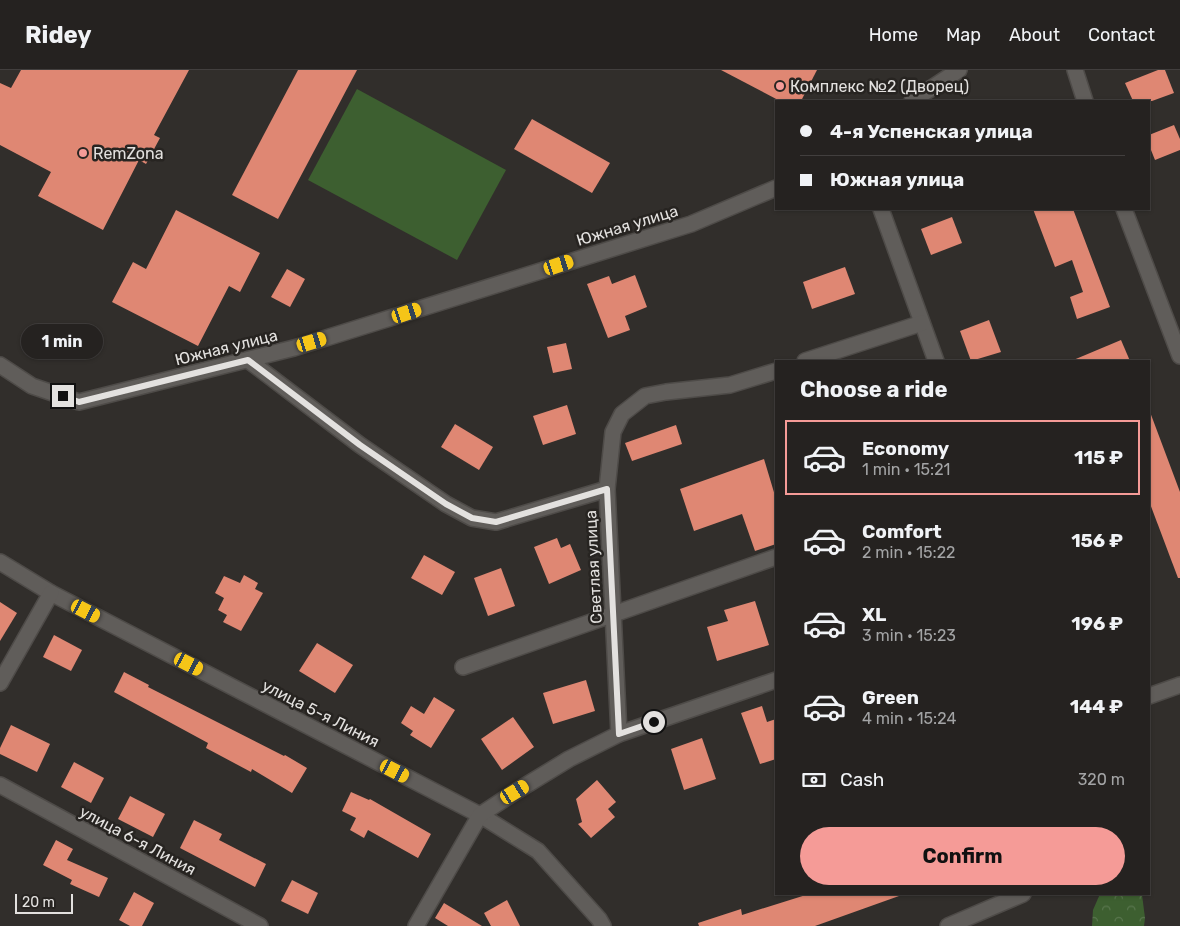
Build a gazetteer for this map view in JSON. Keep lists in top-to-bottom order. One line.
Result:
{"streets":{"street":["Южная улица","Светлая улица","улица 5-я Линия","улица 6-я Линия"]},"places":["Комплекс №2 (Дворец)","RemZona"],"scale_bar":"20 m","page":{"header":"Ridey","nav":["Home","Map","About","Contact"],"banner":["4-я Успенская улица","Южная улица"],"bubble":"1 min","heading":"Choose a ride","list":[{"name":"Economy","note":"1 min · 15:21","value":"115 ₽"},{"name":"Comfort","note":"2 min · 15:22","value":"156 ₽"},{"name":"XL","note":"3 min · 15:23","value":"196 ₽"},{"name":"Green","note":"4 min · 15:24","value":"144 ₽"}],"pay":["Cash","320 m"],"buttons":"Confirm","scale":"20 m"}}
